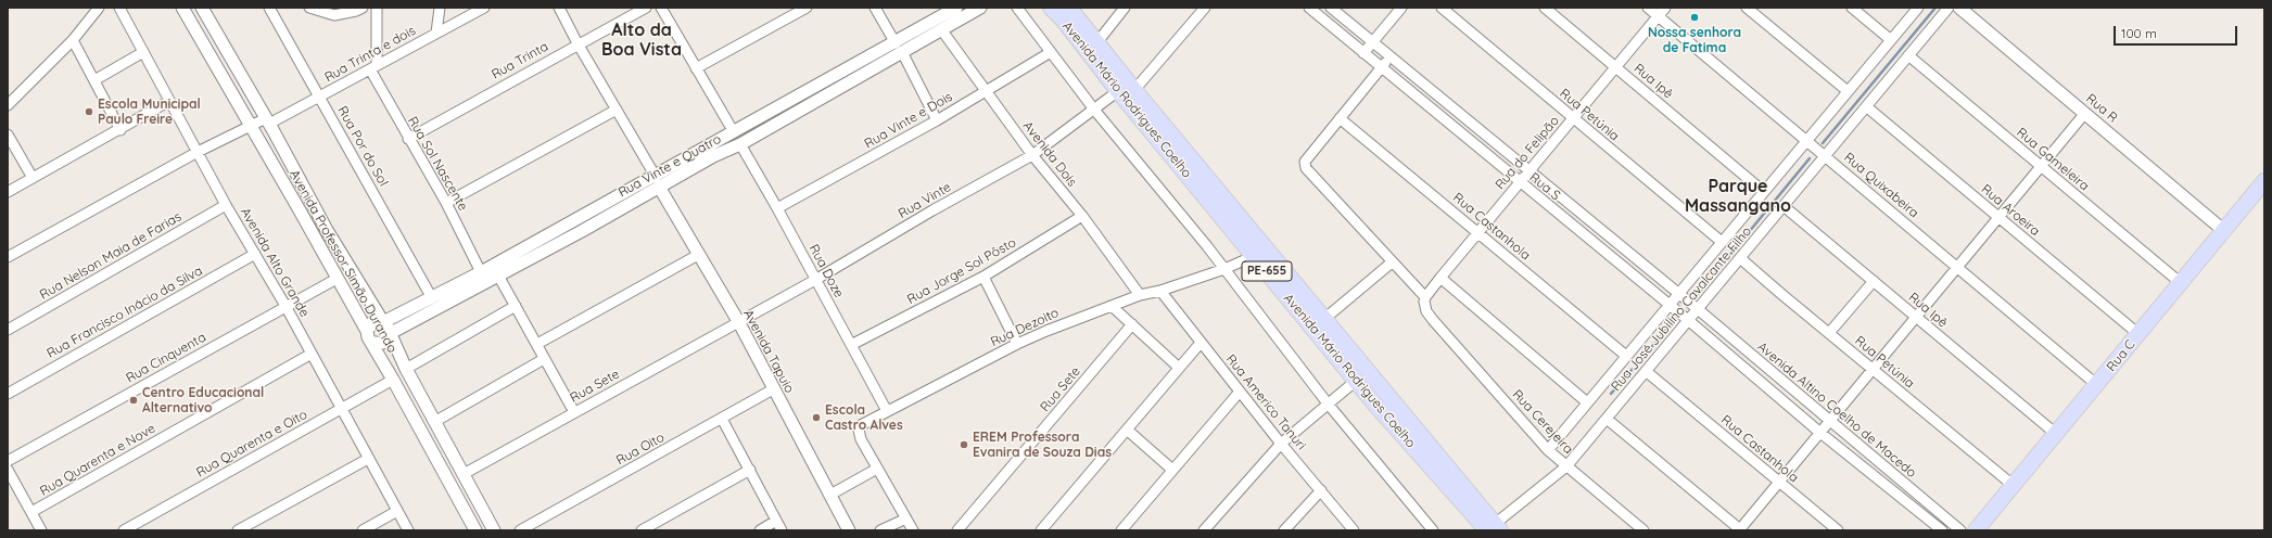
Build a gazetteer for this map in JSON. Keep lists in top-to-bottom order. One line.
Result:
{"streets":{"main road":["Avenida Mário Rodrigues Coelho","PE-655","Rua C"],"street":["Rua Trinta e dois","Rua Trinta","Rua Ipê","Rua R","Rua Petúnia","Rua Vinte e Dois","Rua Por do Sol","Rua do Felipão","Avenida Dois","Rua Gameleira","Rua Sol Nascente","Rua Vinte e Quatro","Rua Quixabeira","Rua S","Rua Vinte","Rua Aroeira","Rua Castanhola","Rua Nelson Maia de Farias","Avenida Professor Simão Durando","Avenida Alto Grande","Rua Doze","Rua Jorge Sol Pôsto","Rua José Jubilino Cavalcante Filho","Rua Francisco Inácio da Silva","Rua Dezoito","Avenida Tapuio","Rua Cinquenta","Rua Sete","Rua Americo Tanuri","Avenida Altino Coelho de Macedo","Rua Cerejeira","Rua Quarenta e Oito","Rua Oito","Rua Quarenta e Nove"]},"crossings":[["Rua Trinta e dois","Rua Por do Sol"],["Rua Trinta e dois","Rua Sol Nascente"],["Rua Trinta e dois","Avenida Professor Simão Durando"],["Rua Trinta e dois","Avenida Alto Grande"],["Rua Trinta","Rua Sol Nascente"],["Rua Trinta","Avenida Tapuio"],["Rua Ipê","Rua do Felipão"],["Rua Ipê","Rua José Jubilino Cavalcante Filho"],["Rua Ipê","Rua C"],["Avenida Mário Rodrigues Coelho","Rua Vinte"],["Avenida Mário Rodrigues Coelho","Rua José Jubilino Cavalcante Filho"],["Avenida Mário Rodrigues Coelho","Rua Dezoito"],["Rua R","Rua C"],["Rua Petúnia","Rua do Felipão"],["Rua Petúnia","Rua José Jubilino Cavalcante Filho"],["Rua Petúnia","Rua C"],["Rua Vinte e Dois","Avenida Dois"],["Rua Vinte e Dois","Rua Doze"],["Rua Por do Sol","Rua Vinte e Quatro"],["Rua do Felipão","Rua Quixabeira"],["Rua do Felipão","Rua S"],["Rua do Felipão","Rua Castanhola"],["Rua do Felipão","Rua Cerejeira"],["Avenida Dois","Rua Vinte e Quatro"],["Avenida Dois","Rua Vinte"],["Avenida Dois","Rua Jorge Sol Pôsto"],["Avenida Dois","Rua Dezoito"],["Rua Gameleira","Rua José Jubilino Cavalcante Filho"],["Rua Gameleira","Rua C"],["Rua Sol Nascente","Rua Vinte e Quatro"],["Rua Vinte e Quatro","Avenida Professor Simão Durando"],["Rua Vinte e Quatro","Rua Doze"],["Rua Vinte e Quatro","Avenida Tapuio"],["Rua Quixabeira","Rua José Jubilino Cavalcante Filho"],["Rua Quixabeira","Rua C"],["Rua S","Rua José Jubilino Cavalcante Filho"],["Rua S","Avenida Altino Coelho de Macedo"],["Rua Vinte","Rua Doze"],["Rua Vinte","Avenida Tapuio"],["Rua Vinte","Rua Sete"],["Rua Aroeira","Rua José Jubilino Cavalcante Filho"],["Rua Aroeira","Rua C"],["Rua Castanhola","Rua José Jubilino Cavalcante Filho"],["Rua Nelson Maia de Farias","Avenida Alto Grande"],["Avenida Professor Simão Durando","Rua Cinquenta"],["Avenida Professor Simão Durando","Rua Sete"],["Avenida Professor Simão Durando","Rua Quarenta e Oito"],["Avenida Alto Grande","Rua Francisco Inácio da Silva"],["Avenida Alto Grande","Rua Cinquenta"],["Avenida Alto Grande","Rua Quarenta e Oito"],["Avenida Alto Grande","Rua Quarenta e Nove"],["Rua Doze","Rua Jorge Sol Pôsto"],["Rua Doze","Rua Dezoito"],["Rua José Jubilino Cavalcante Filho","Avenida Altino Coelho de Macedo"],["Rua José Jubilino Cavalcante Filho","Rua Cerejeira"],["Rua Dezoito","Rua Americo Tanuri"],["Avenida Tapuio","Rua Sete"],["Avenida Tapuio","Rua Oito"]],"districts":["Alto da Boa Vista","Parque Massangano"],"places":["Nossa senhora de Fatima","Escola Municipal Paulo Freire","Centro Educacional Alternativo","Escola Castro Alves","EREM Professora Evanira de Souza Dias"],"scale_bar":"100 m"}
